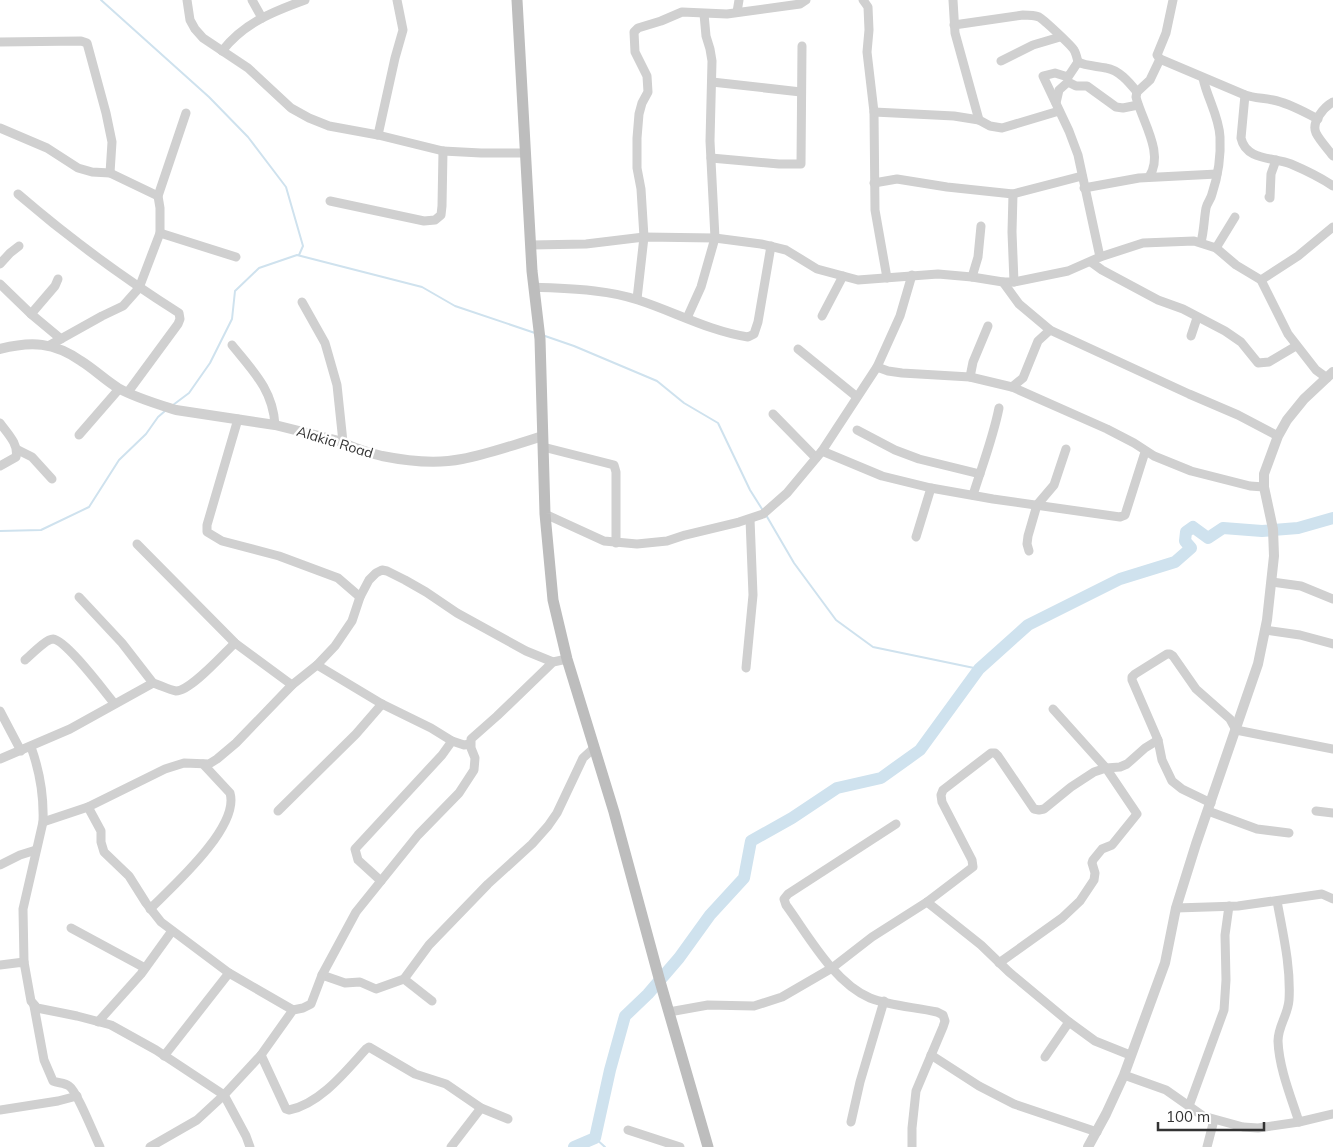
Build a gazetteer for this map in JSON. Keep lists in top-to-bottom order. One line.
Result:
{"streets":{"street":["Alakia Road"]},"scale_bar":"100 m"}
